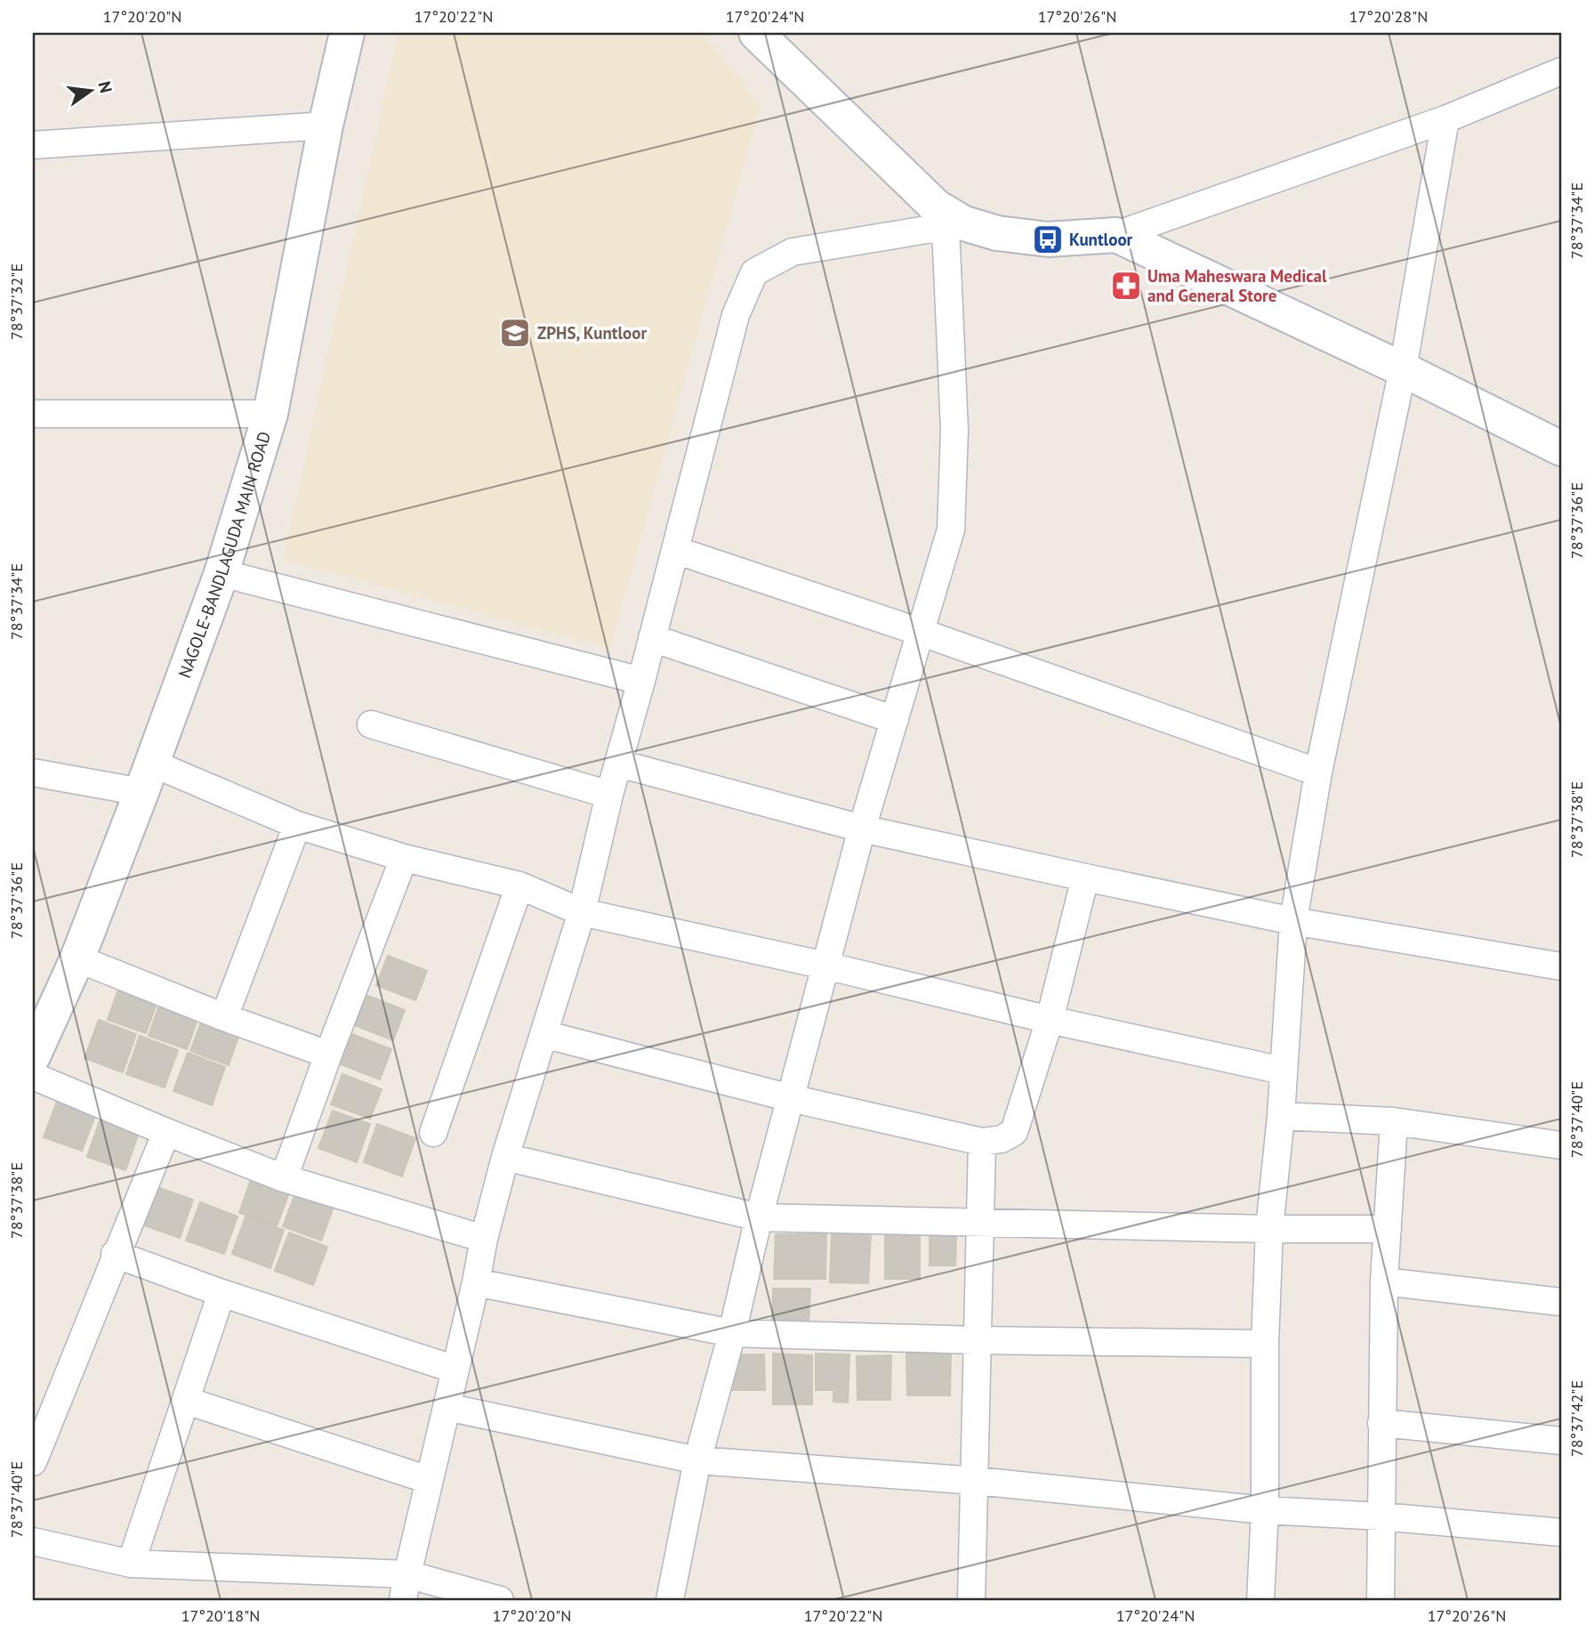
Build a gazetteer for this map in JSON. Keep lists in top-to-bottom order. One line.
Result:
{"streets":{"street":["NAGOLE-BANDLAGUDA MAIN ROAD"]},"places":{"bus stop":["Kuntloor"],"pharmacy":["Uma Maheswara Medical and General Store"],"school or university":["ZPHS, Kuntloor"]},"north":"right","coordinates":["17°20'20\"N","17°20'22\"N","17°20'24\"N","17°20'26\"N","17°20'28\"N","78°37'34\"E","78°37'32\"E","78°37'36\"E","78°37'38\"E","78°37'40\"E","78°37'42\"E","17°20'18\"N"]}
